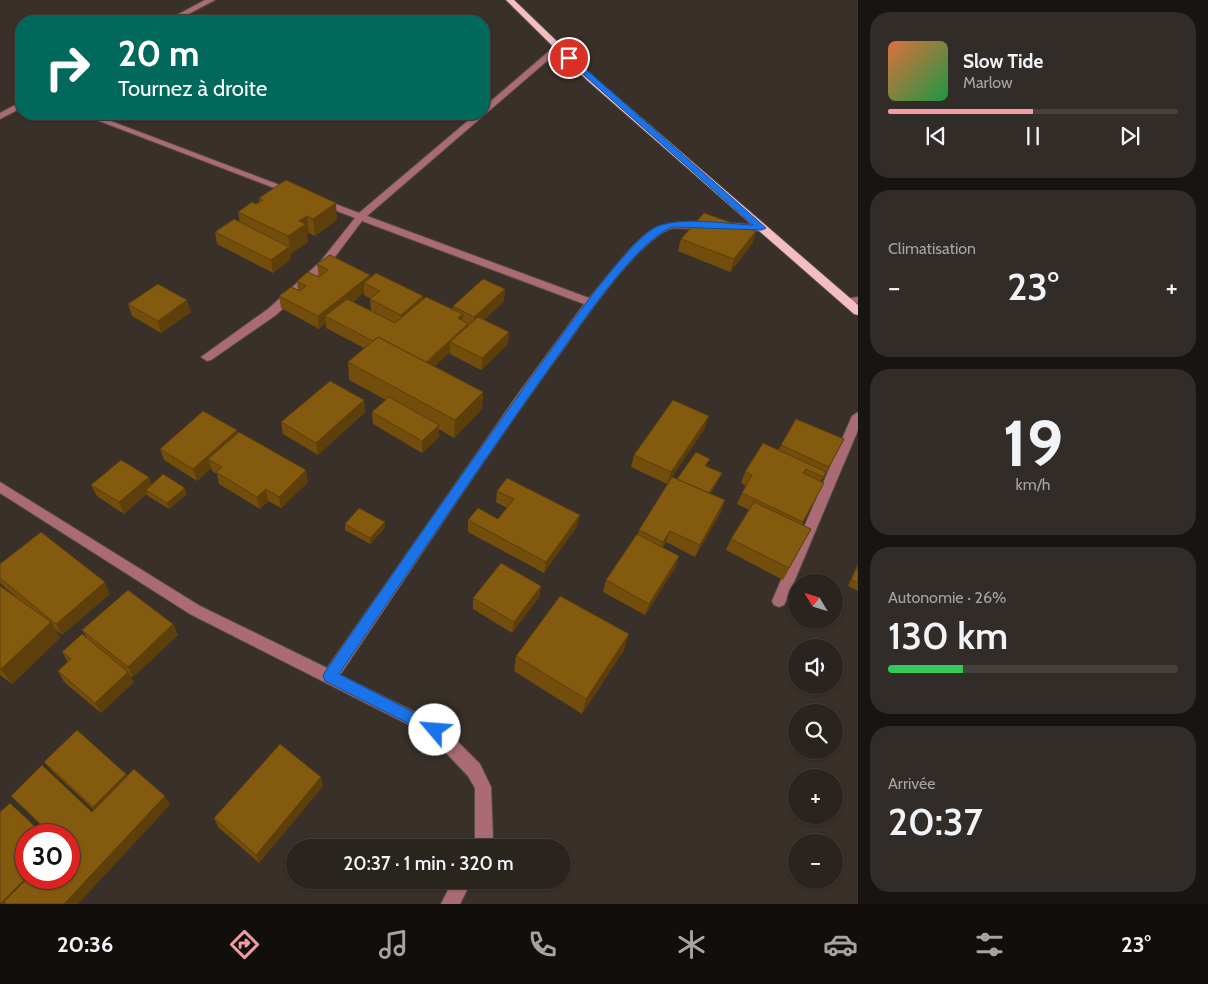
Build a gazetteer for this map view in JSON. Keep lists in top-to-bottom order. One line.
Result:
{"north":"top left","page":{"turn":["20 m","Tournez à droite"],"song":["Slow Tide","Marlow"],"tile":["Climatisation",["19","km/h"],["Autonomie · 26%","130 km"],["Arrivée","20:37"]],"heat":["−","23°","+"],"map_buttons":["+","−"],"limit":"30","trip":"20:37 · 1 min · 320 m","tabs":["20:36","23°"]}}
